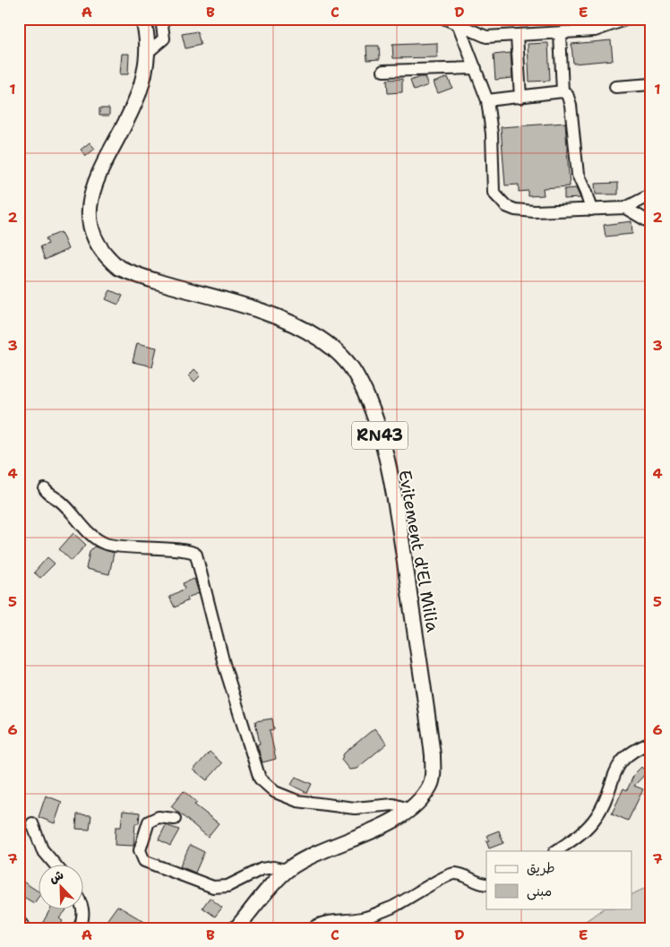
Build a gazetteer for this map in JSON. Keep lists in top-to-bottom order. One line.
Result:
{"streets":{"main road":["RN43","Evitement d'El Milia"]},"legend":["طريق","مبنى"],"north":"top left","grid":{"columns":["A","B","C","D","E"],"rows":["1","2","3","4","5","6","7"]}}
